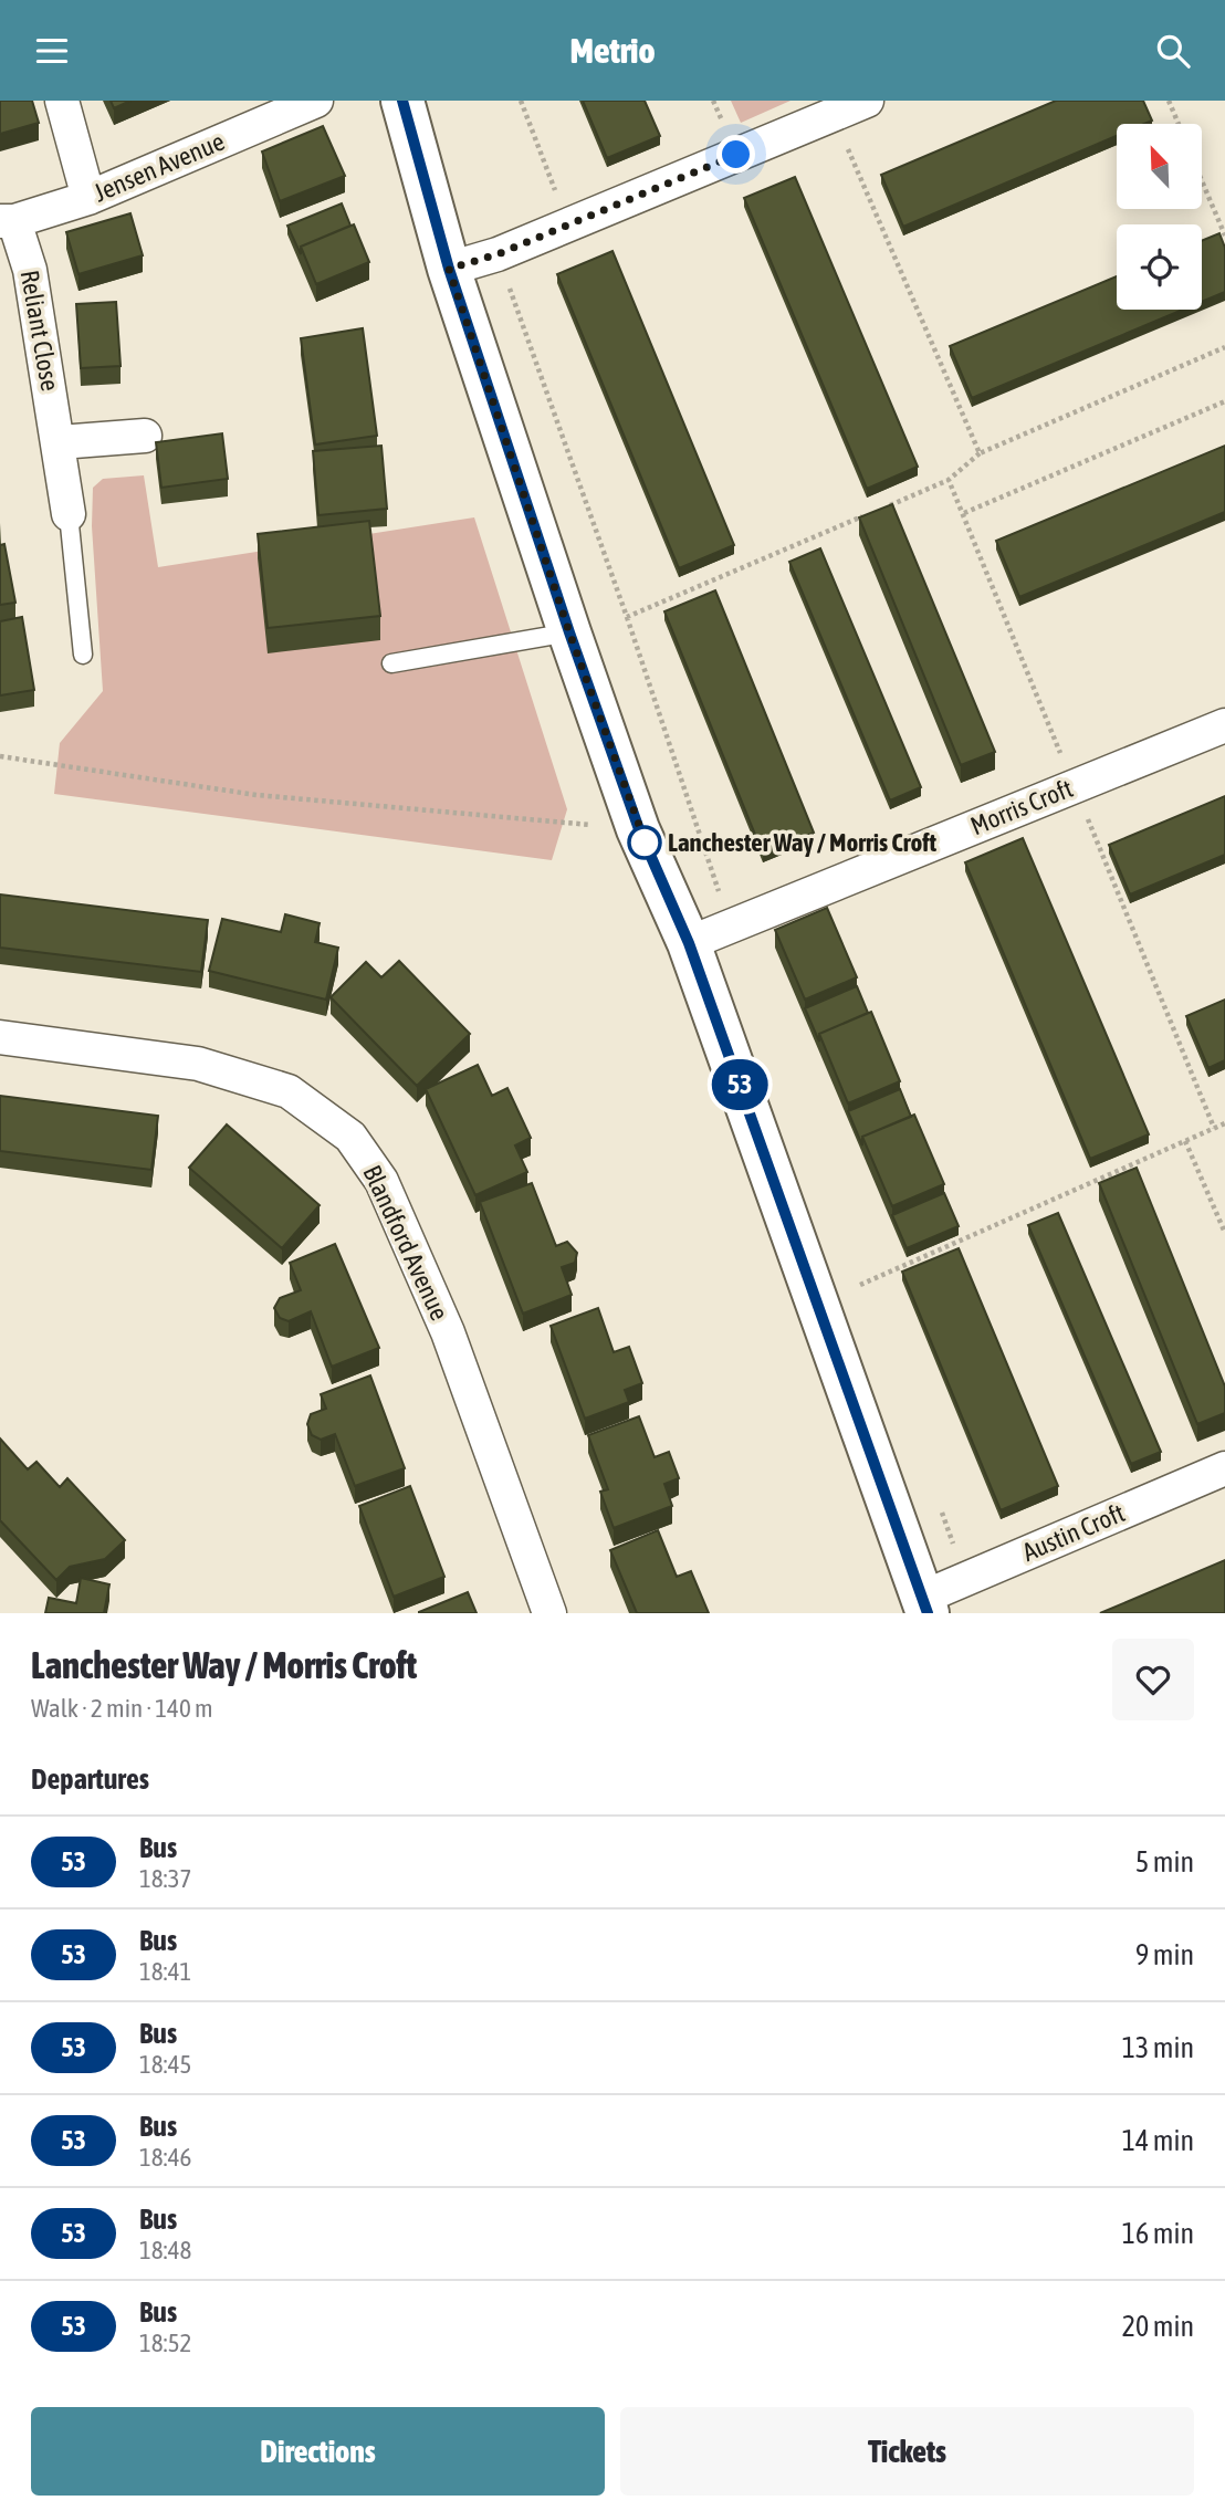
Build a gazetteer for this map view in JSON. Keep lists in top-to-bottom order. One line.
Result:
{"streets":{"street":["Jensen Avenue","Reliant Close","Morris Croft","Blandford Avenue","Austin Croft"]},"crossings":[["Jensen Avenue","Reliant Close"]],"places":["Lanchester Way / Morris Croft"],"lines":["bus line 53"],"north":"top left","page":{"header":"Metrio","on_map":"53","heading":[["Lanchester Way / Morris Croft","Walk · 2 min · 140 m"],"Departures"],"list":[{"mark":"53","name":"Bus","note":"18:37","value":"5 min"},{"mark":"53","name":"Bus","note":"18:41","value":"9 min"},{"mark":"53","name":"Bus","note":"18:45","value":"13 min"},{"mark":"53","name":"Bus","note":"18:46","value":"14 min"},{"mark":"53","name":"Bus","note":"18:48","value":"16 min"},{"mark":"53","name":"Bus","note":"18:52","value":"20 min"}],"buttons":["Directions","Tickets"]}}
